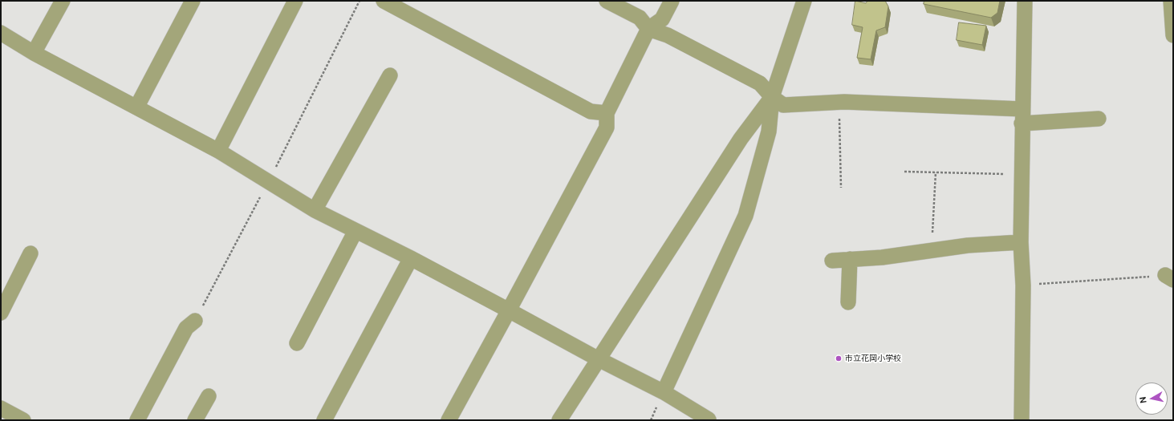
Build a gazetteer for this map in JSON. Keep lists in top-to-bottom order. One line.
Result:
{"places":["市立花岡小学校"],"north":"left"}
